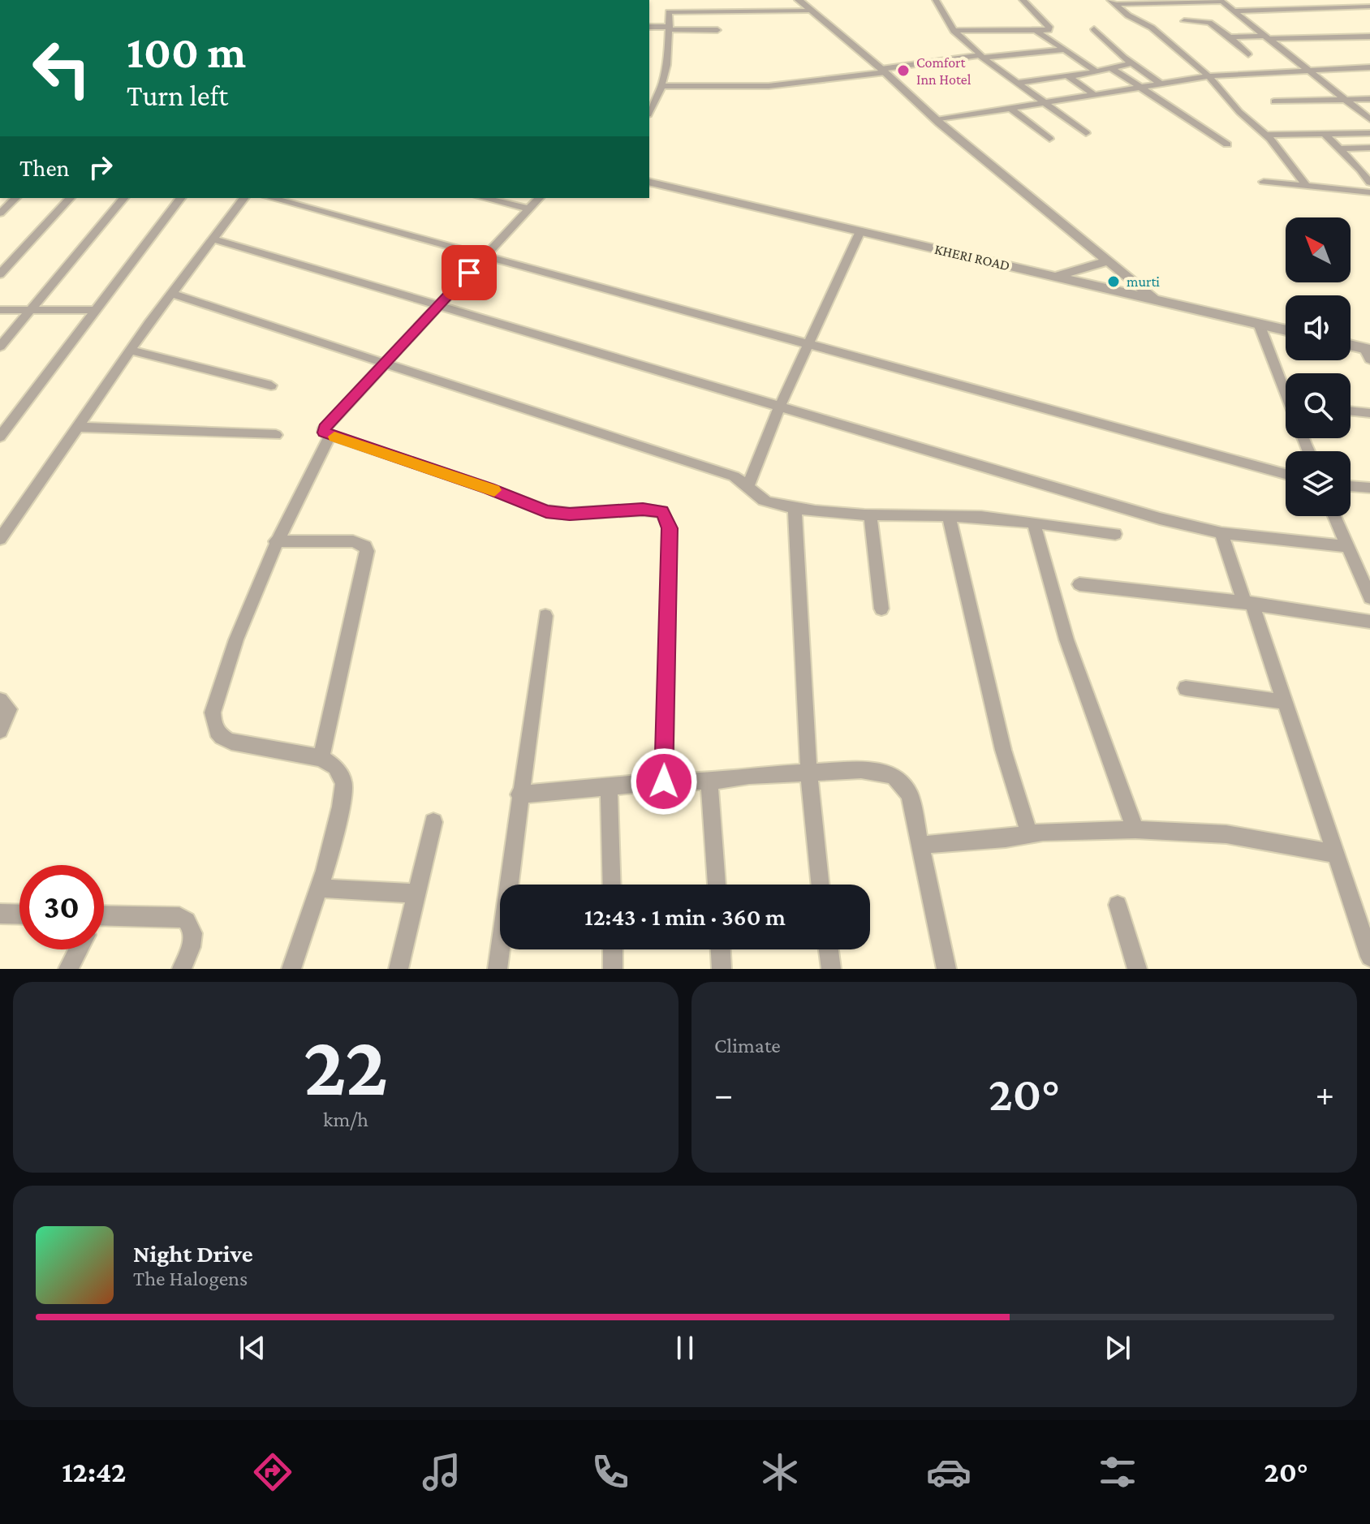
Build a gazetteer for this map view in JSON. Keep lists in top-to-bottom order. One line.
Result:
{"streets":{"street":["KHERI ROAD"]},"places":["Comfort Inn Hotel","murti"],"north":"top left","page":{"turn":["100 m","Turn left"],"then":"Then","limit":"30","trip":"12:43 · 1 min · 360 m","tile":[["22","km/h"],"Climate"],"heat":["−","20°","+"],"song":["Night Drive","The Halogens"],"tabs":["12:42","20°"]}}
